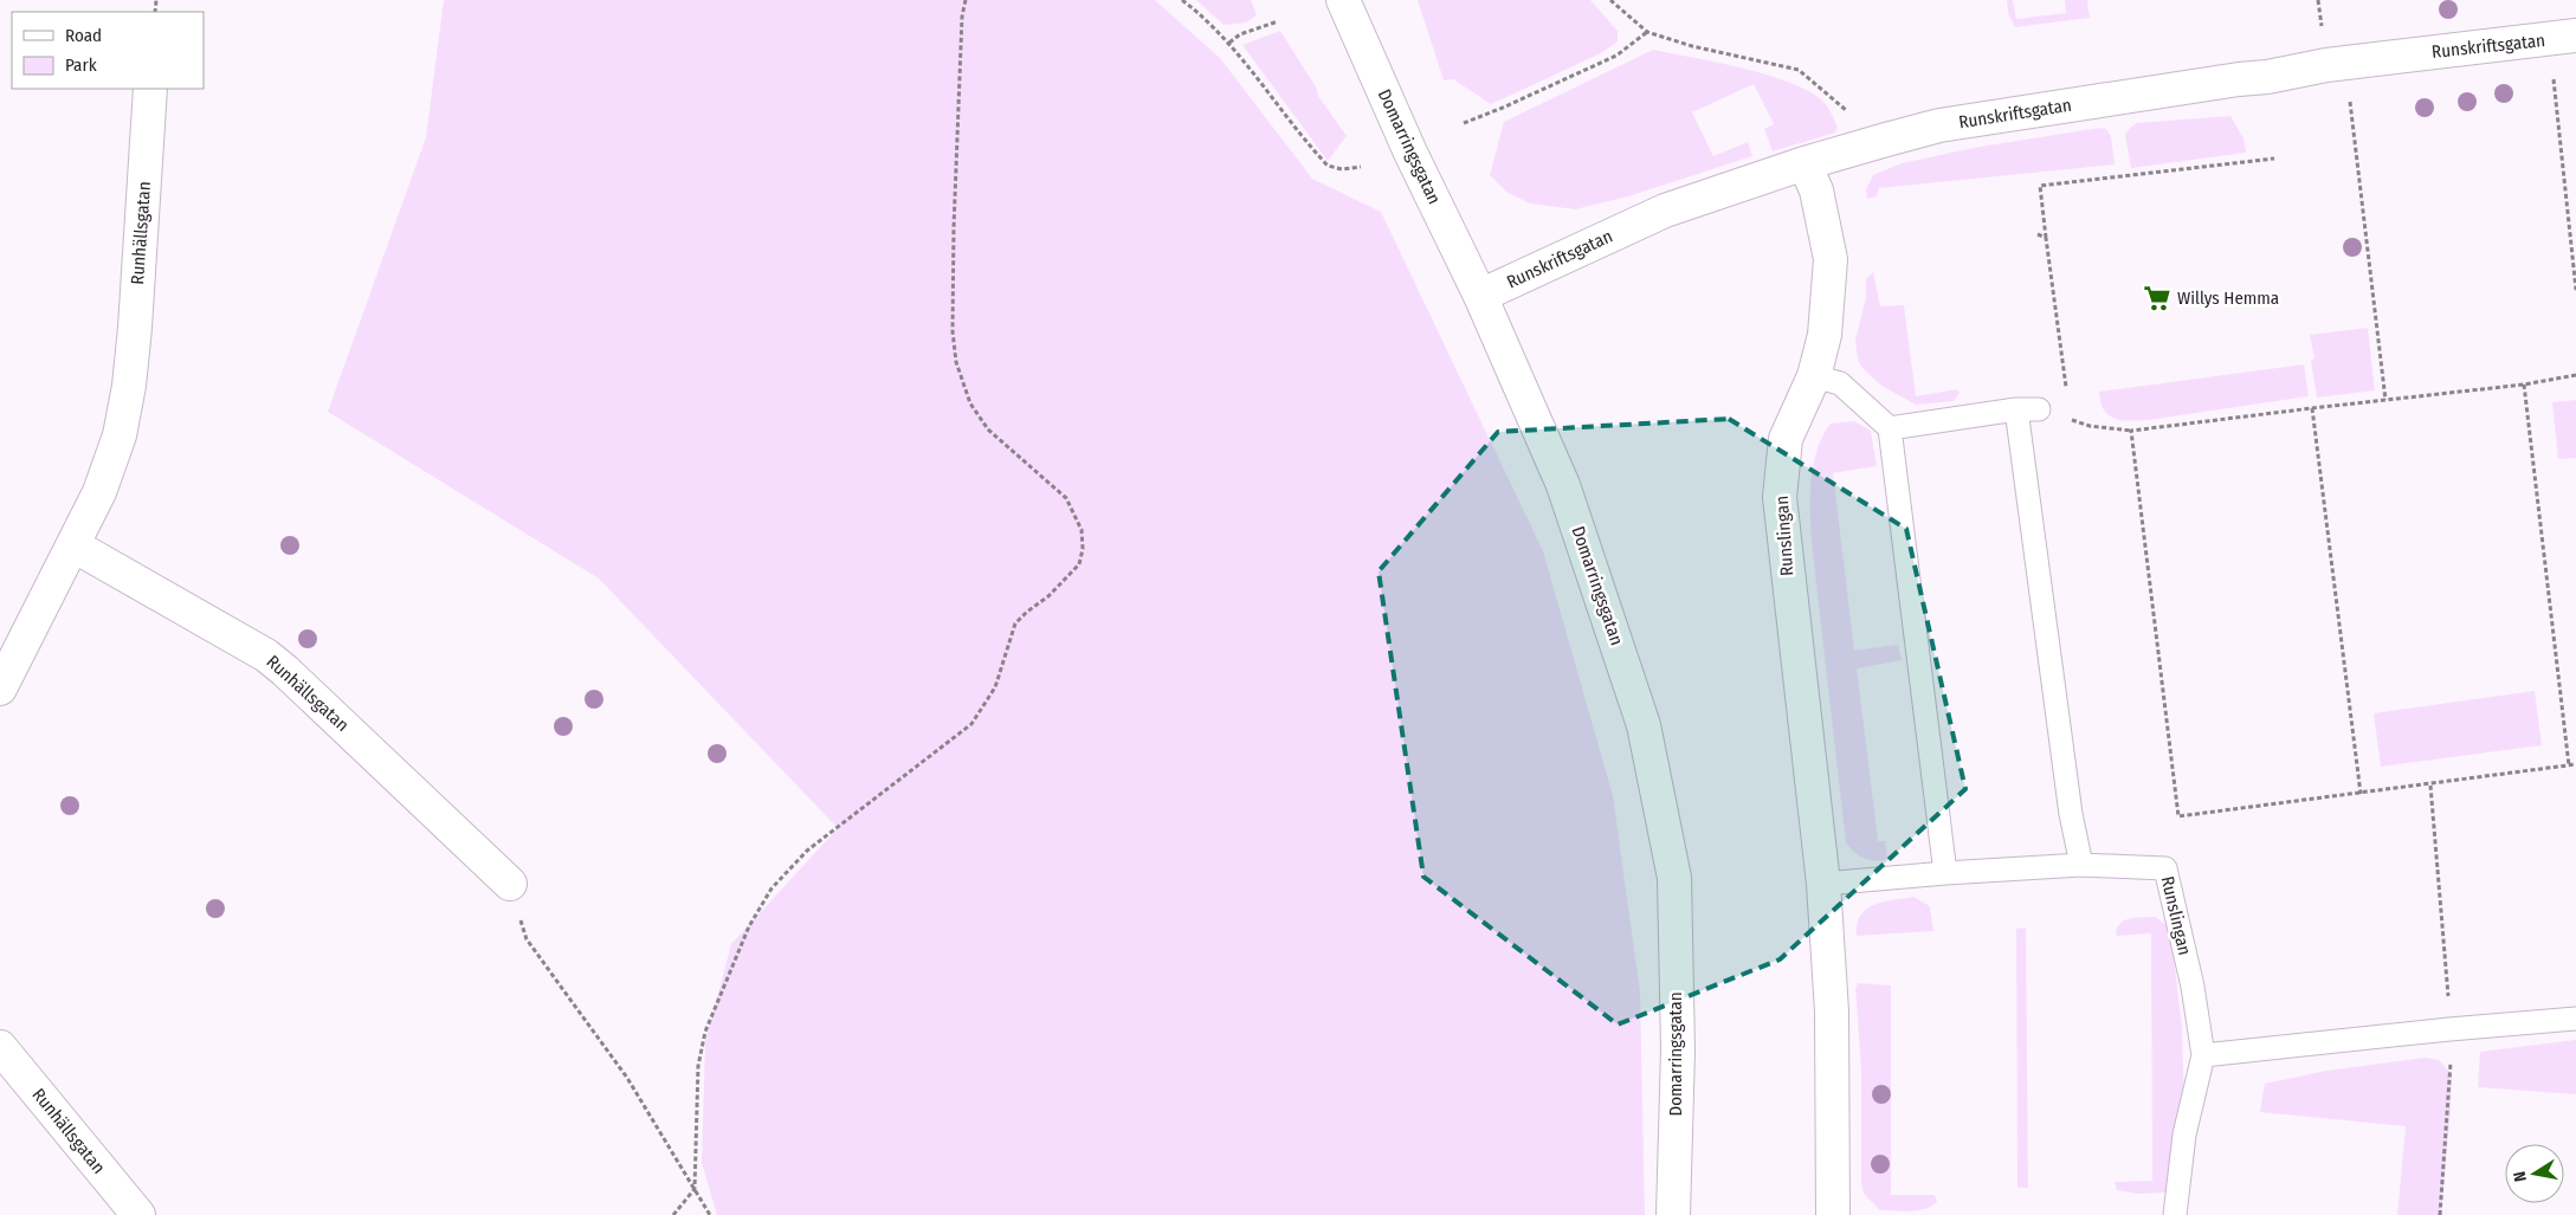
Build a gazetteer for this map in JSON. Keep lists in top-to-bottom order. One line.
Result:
{"streets":{"street":["Runskriftsgatan","Domarringsgatan","Runhällsgatan","Runslingan"]},"crossings":[["Runskriftsgatan","Domarringsgatan"],["Runskriftsgatan","Runslingan"]],"places":{"supermarket":["Willys Hemma"]},"legend":["Road","Park"],"north":"left"}
